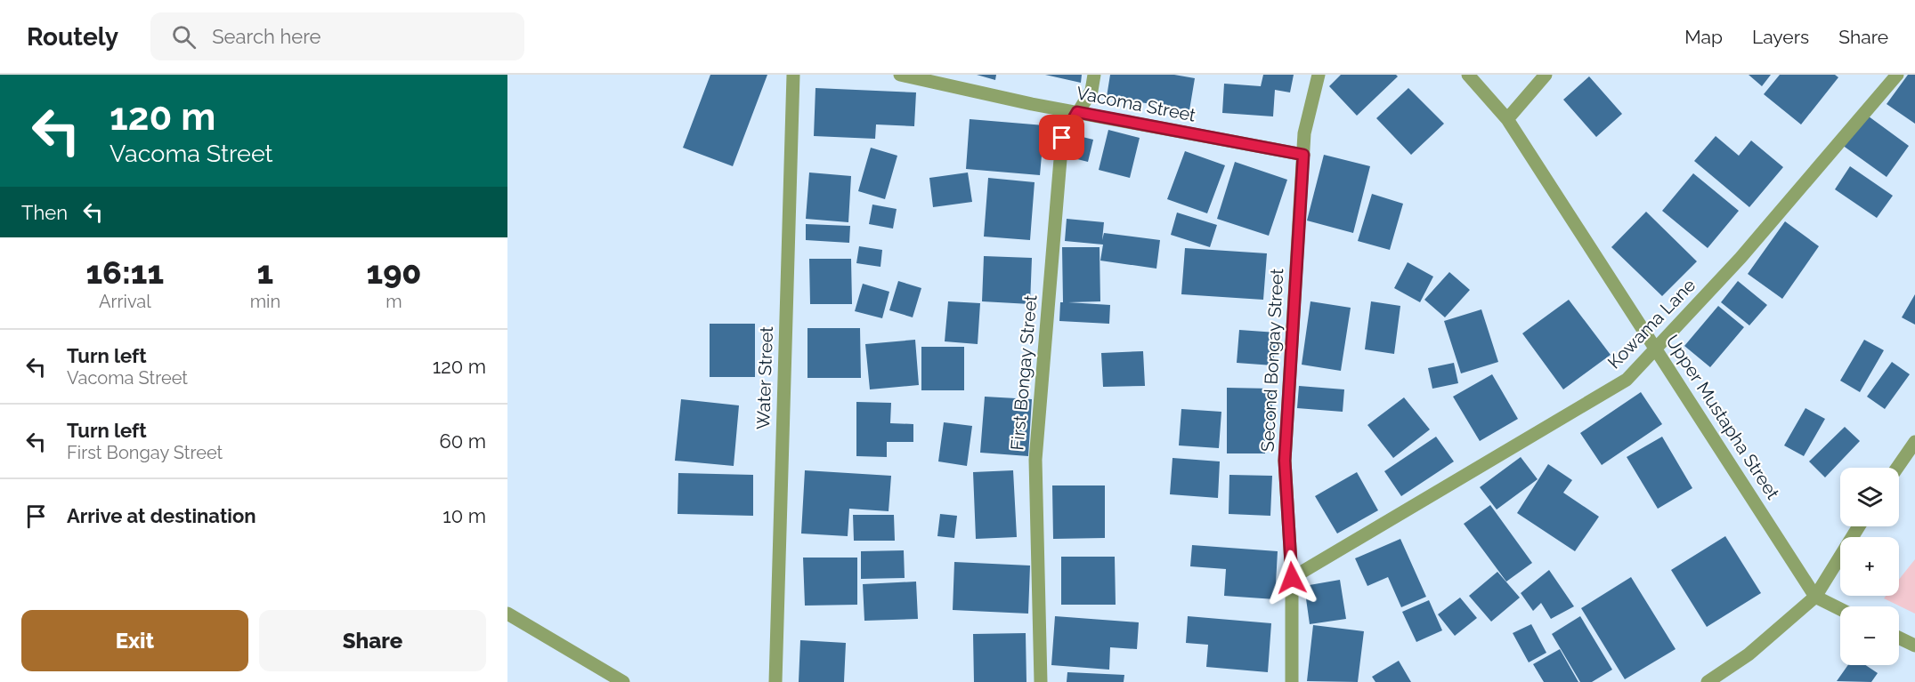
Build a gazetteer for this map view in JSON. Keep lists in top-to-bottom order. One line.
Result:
{"streets":{"street":["Vacoma Street","Kowama Lane","Second Bongay Street","First Bongay Street","Water Street","Upper Mustapha Street"]},"crossings":[["Vacoma Street","Second Bongay Street"],["Vacoma Street","First Bongay Street"],["Kowama Lane","Second Bongay Street"],["Kowama Lane","Upper Mustapha Street"]],"page":{"header":"Routely","search":"Search here","nav":["Map","Layers","Share"],"turn":["120 m","Vacoma Street"],"then":"Then","eta":["16:11","Arrival","1","min","190","m"],"list":[{"name":"Turn left","note":"Vacoma Street","value":"120 m"},{"name":"Turn left","note":"First Bongay Street","value":"60 m"},{"name":"Arrive at destination","value":"10 m"}],"map_buttons":["+","−"],"buttons":["Exit","Share"]}}
